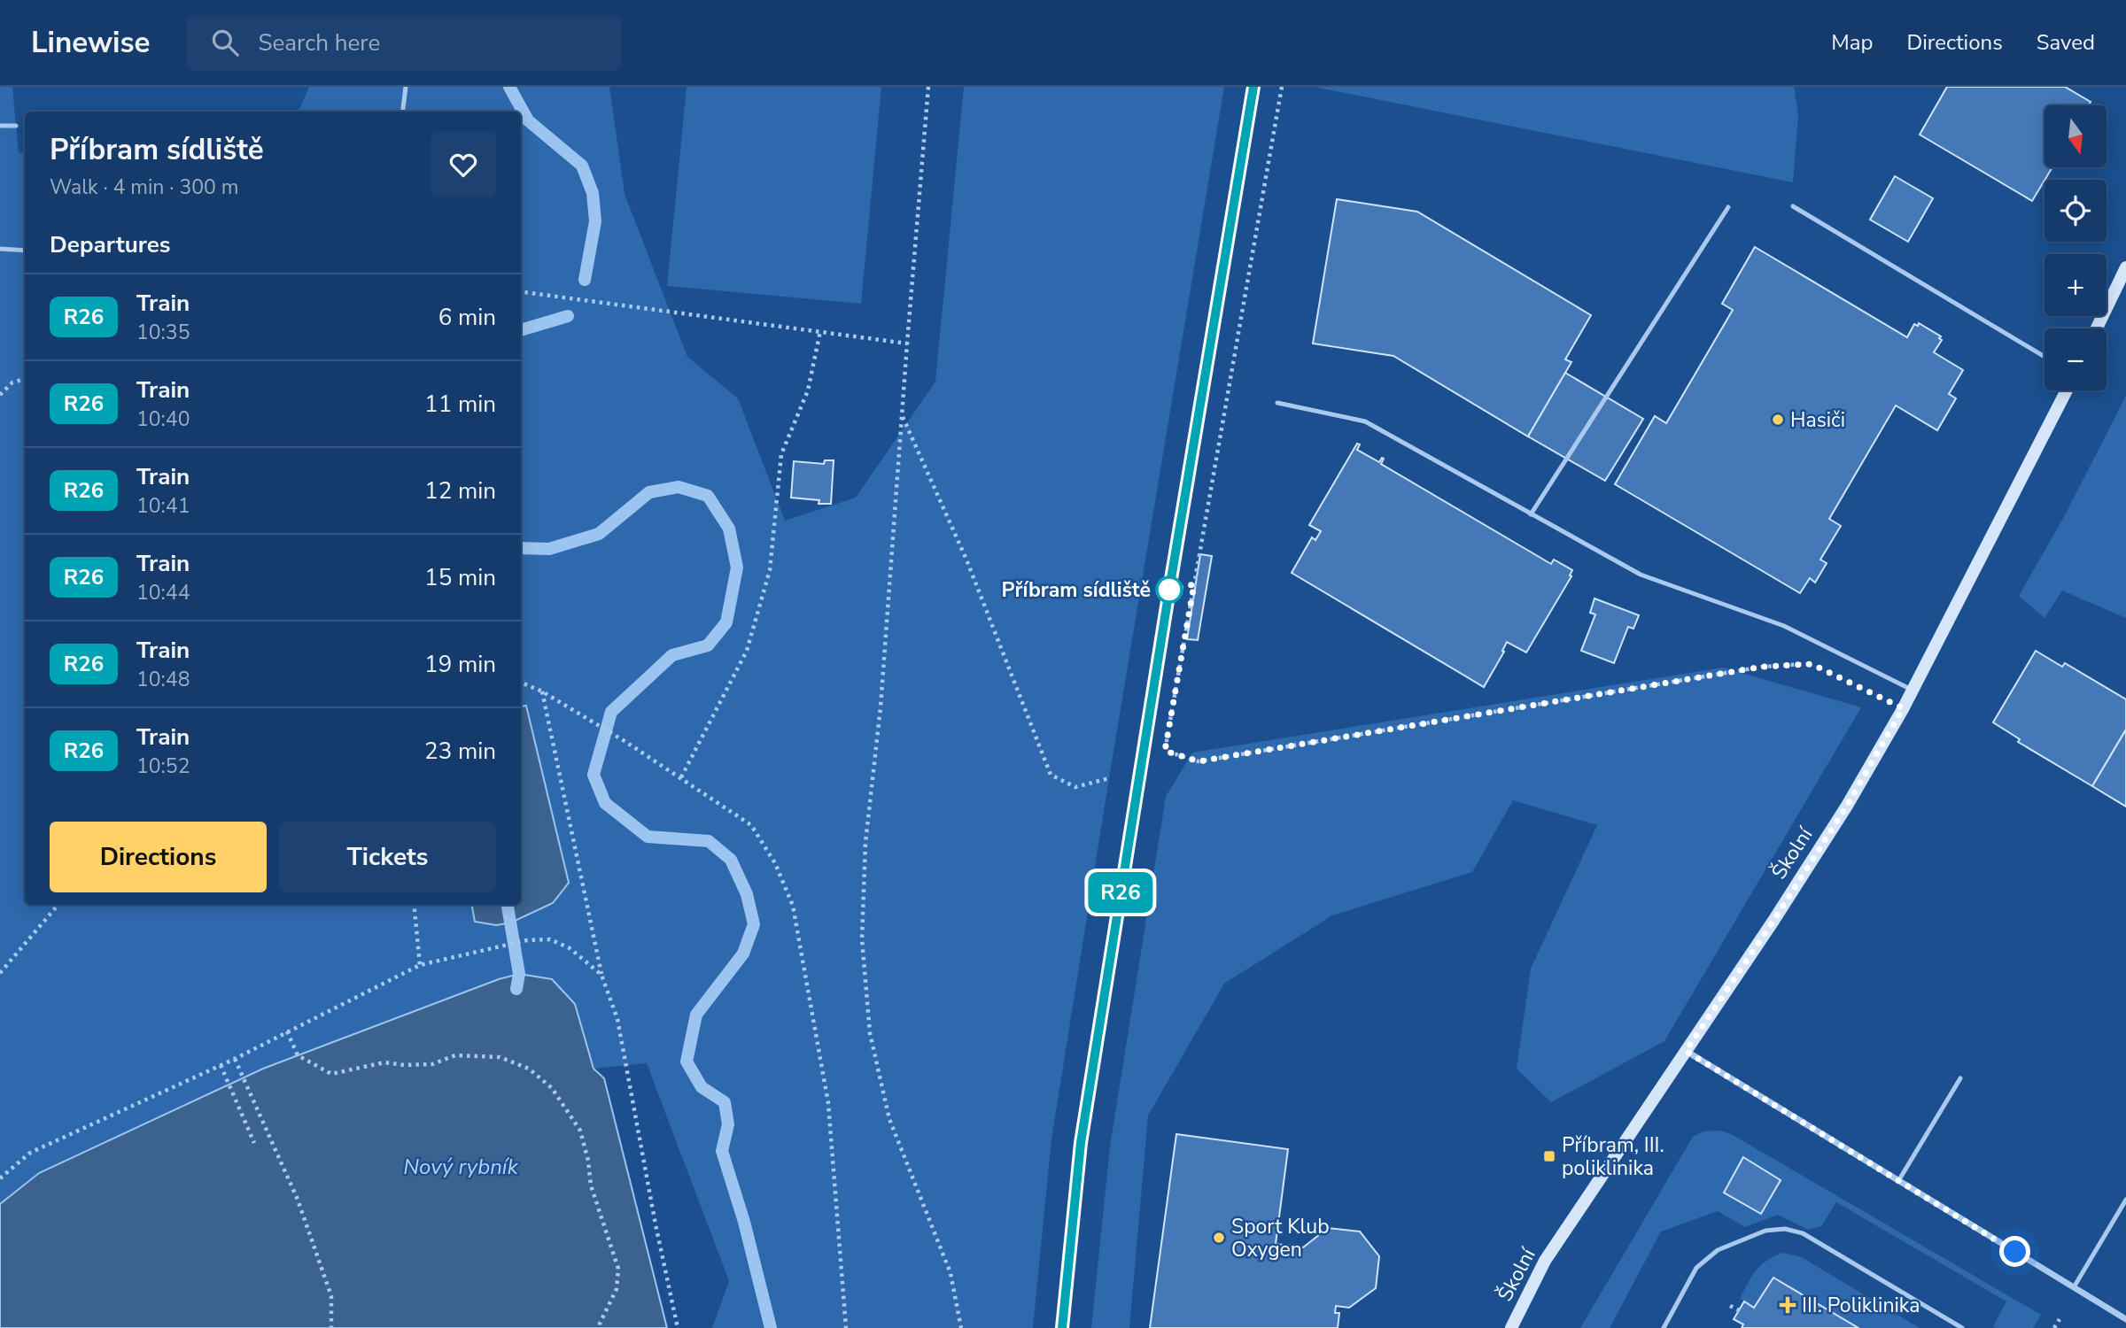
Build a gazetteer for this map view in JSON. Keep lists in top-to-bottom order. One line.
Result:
{"streets":{"street":["Školní"]},"water":["Nový rybník"],"places":{"other":["Hasiči","Příbram sídliště","Sport Klub Oxygen"],"transit":["Příbram, III. poliklinika"],"health":["III. Poliklinika"]},"north":"bottom","page":{"header":"Linewise","search":"Search here","nav":["Map","Directions","Saved"],"on_map":"R26","map_buttons":["+","−"],"heading":[["Příbram sídliště","Walk · 4 min · 300 m"],"Departures"],"list":[{"mark":"R26","name":"Train","note":"10:35","value":"6 min"},{"mark":"R26","name":"Train","note":"10:40","value":"11 min"},{"mark":"R26","name":"Train","note":"10:41","value":"12 min"},{"mark":"R26","name":"Train","note":"10:44","value":"15 min"},{"mark":"R26","name":"Train","note":"10:48","value":"19 min"},{"mark":"R26","name":"Train","note":"10:52","value":"23 min"}],"buttons":["Directions","Tickets"]}}
